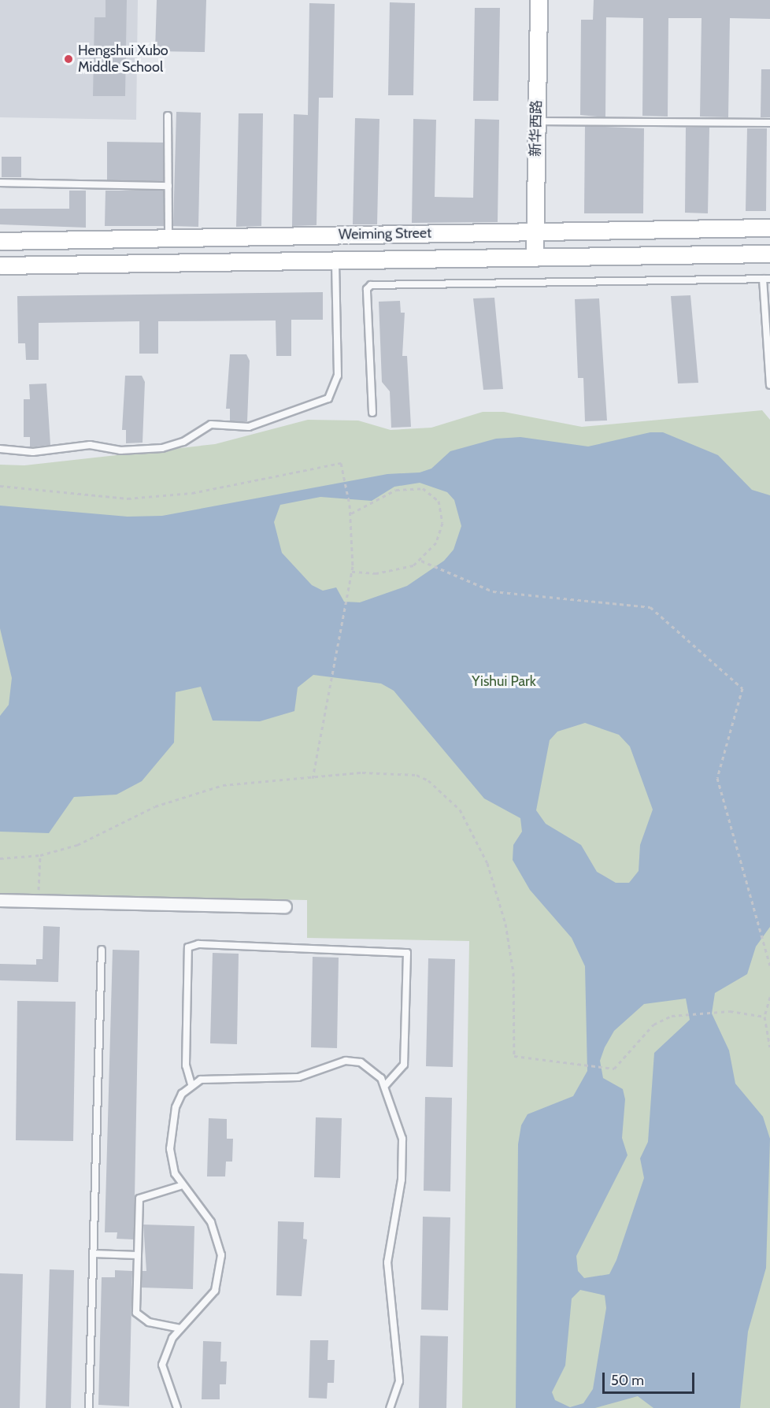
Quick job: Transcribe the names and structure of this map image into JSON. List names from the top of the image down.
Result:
{
  "streets": {
    "street": ["新华西路", "Weiming Street"]
  },
  "crossings": [
    ["新华西路", "Weiming Street"]
  ],
  "parks": ["Yishui Park"],
  "places": ["Hengshui Xubo Middle School"],
  "scale_bar": "50 m"
}
